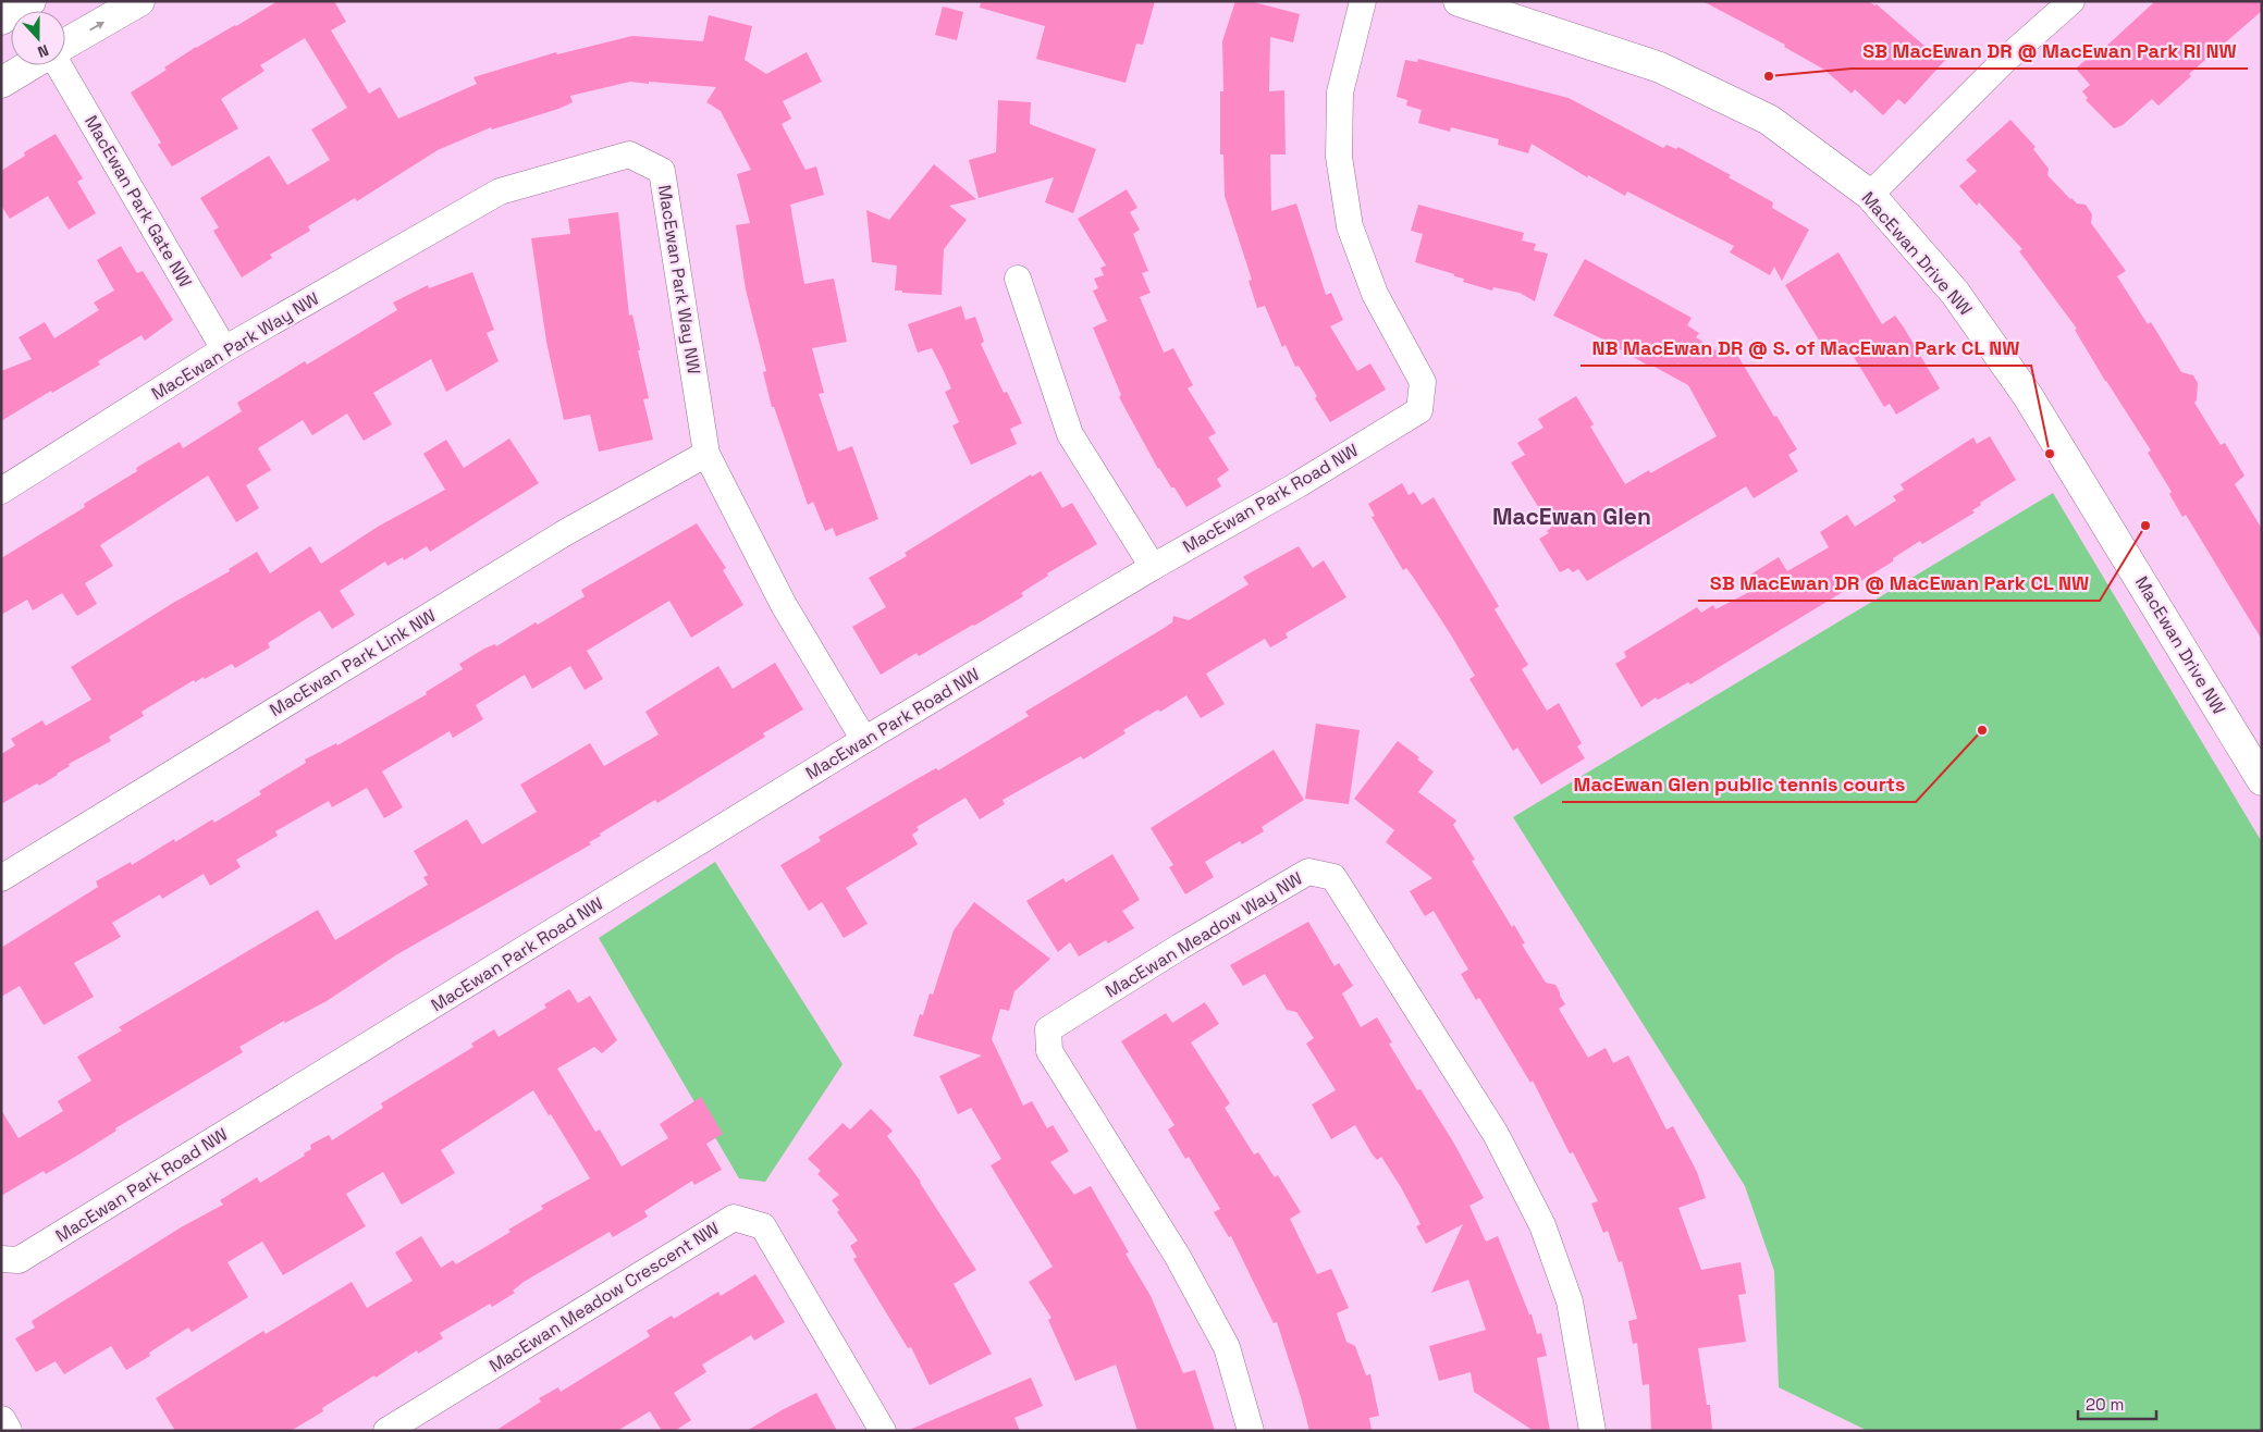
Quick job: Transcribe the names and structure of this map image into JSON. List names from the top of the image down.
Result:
{
  "streets": {
    "street": [
      "MacEwan Park Gate NW",
      "MacEwan Drive NW",
      "MacEwan Park Way NW",
      "MacEwan Park Road NW",
      "MacEwan Park Link NW",
      "MacEwan Meadow Way NW",
      "MacEwan Meadow Crescent NW"
    ]
  },
  "crossings": [
    ["MacEwan Park Gate NW", "MacEwan Park Way NW"],
    ["MacEwan Park Way NW", "MacEwan Park Road NW"],
    ["MacEwan Park Way NW", "MacEwan Park Link NW"]
  ],
  "districts": ["MacEwan Glen"],
  "places": [
    "SB MacEwan DR @ MacEwan Park RI NW",
    "NB MacEwan DR @ S. of MacEwan Park CL NW",
    "SB MacEwan DR @ MacEwan Park CL NW",
    "MacEwan Glen public tennis courts"
  ],
  "scale_bar": "20 m",
  "north": "bottom"
}
